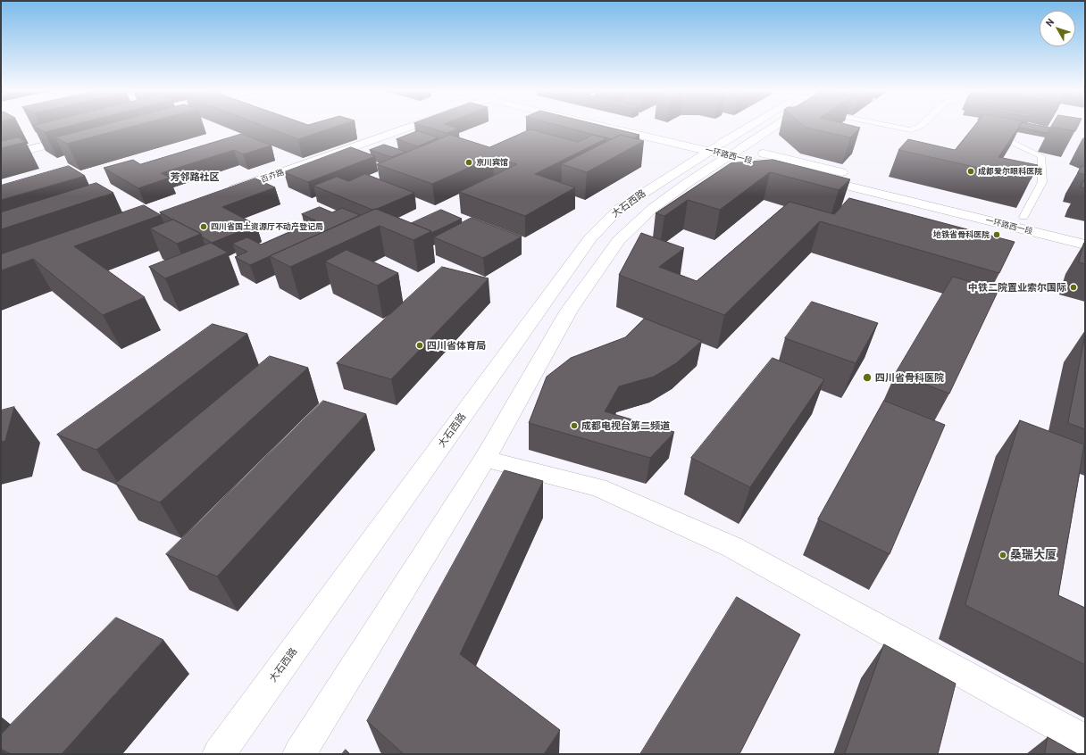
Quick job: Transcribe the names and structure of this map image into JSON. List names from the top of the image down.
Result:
{
  "streets": {
    "main road": ["一环路西一段", "百卉路", "大石西路"]
  },
  "crossings": [
    ["一环路西一段", "大石西路"]
  ],
  "districts": ["芳邻路社区"],
  "places": [
    "京川宾馆",
    "成都爱尔眼科医院",
    "四川省国土资源厅不动产登记局",
    "地铁省骨科医院",
    "中铁二院置业索尔国际",
    "四川省体育局",
    "四川省骨科医院",
    "成都电视台第二频道",
    "桑瑞大厦"
  ],
  "north": "top left"
}
